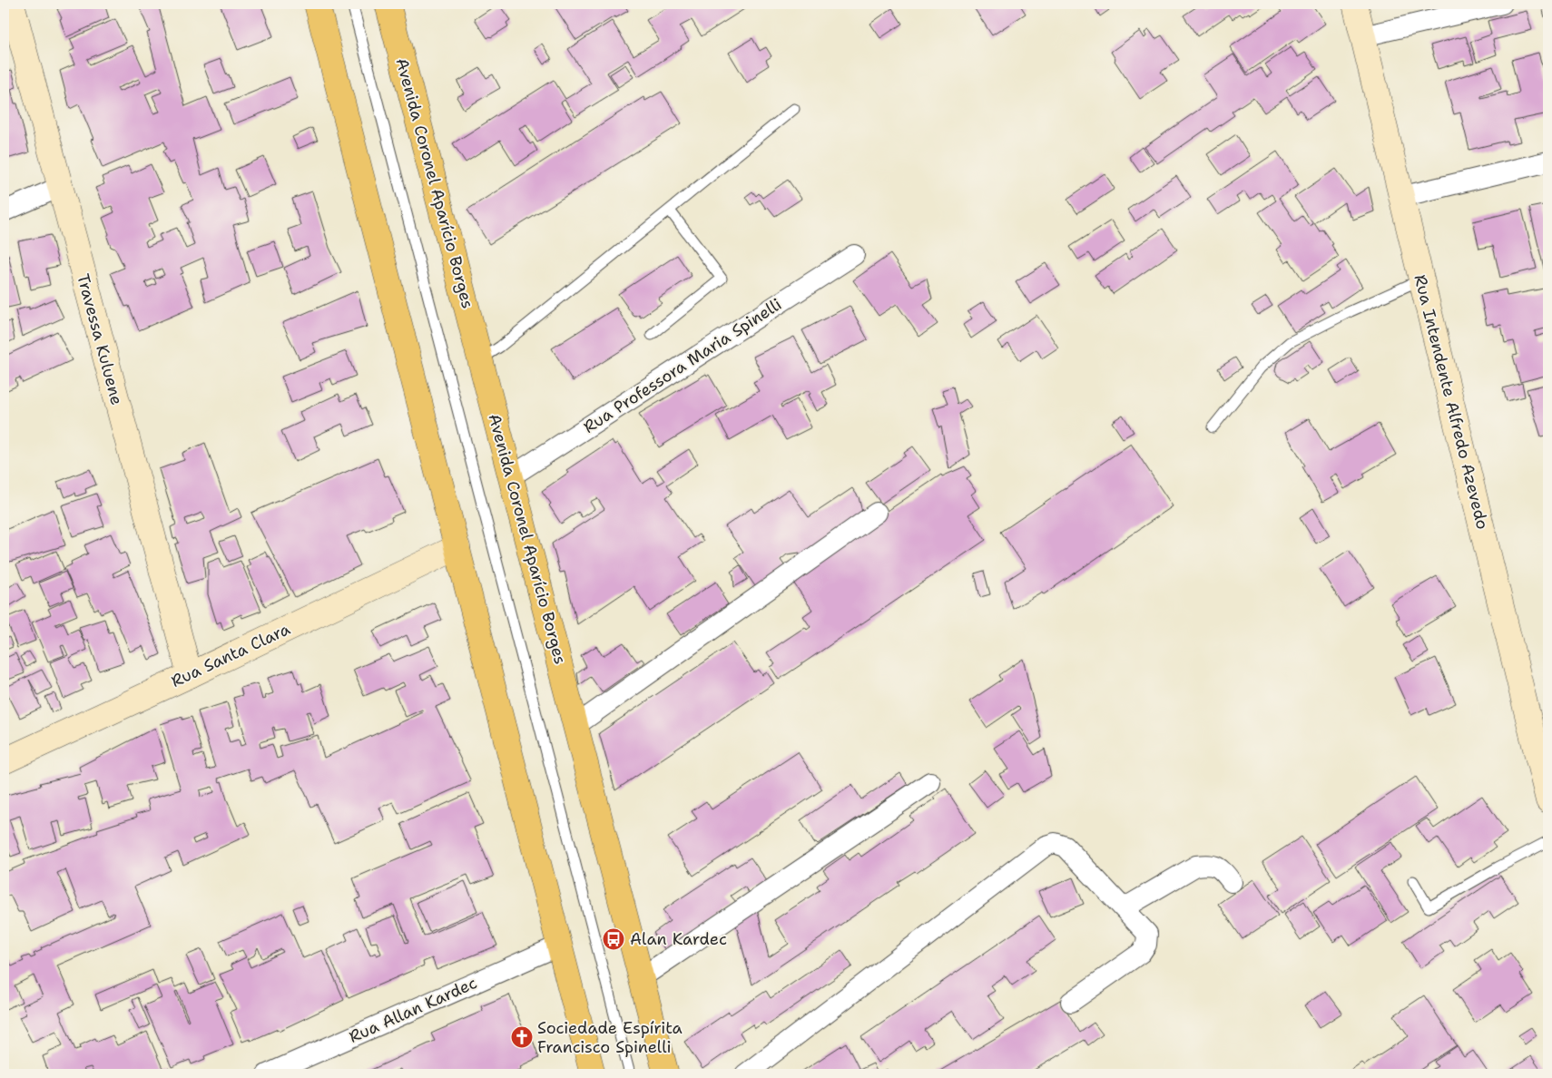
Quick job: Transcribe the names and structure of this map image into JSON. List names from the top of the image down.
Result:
{
  "streets": {
    "main road": ["Avenida Coronel Aparício Borges"],
    "street": [
      "Travessa Kuluene",
      "Rua Professora Maria Spinelli",
      "Rua Intendente Alfredo Azevedo",
      "Rua Santa Clara",
      "Rua Allan Kardec"
    ]
  },
  "crossings": [
    ["Avenida Coronel Aparício Borges", "Rua Professora Maria Spinelli"],
    ["Travessa Kuluene", "Rua Santa Clara"]
  ],
  "places": {
    "bus stop": ["Alan Kardec"],
    "church": ["Sociedade Espírita Francisco Spinelli"]
  }
}
